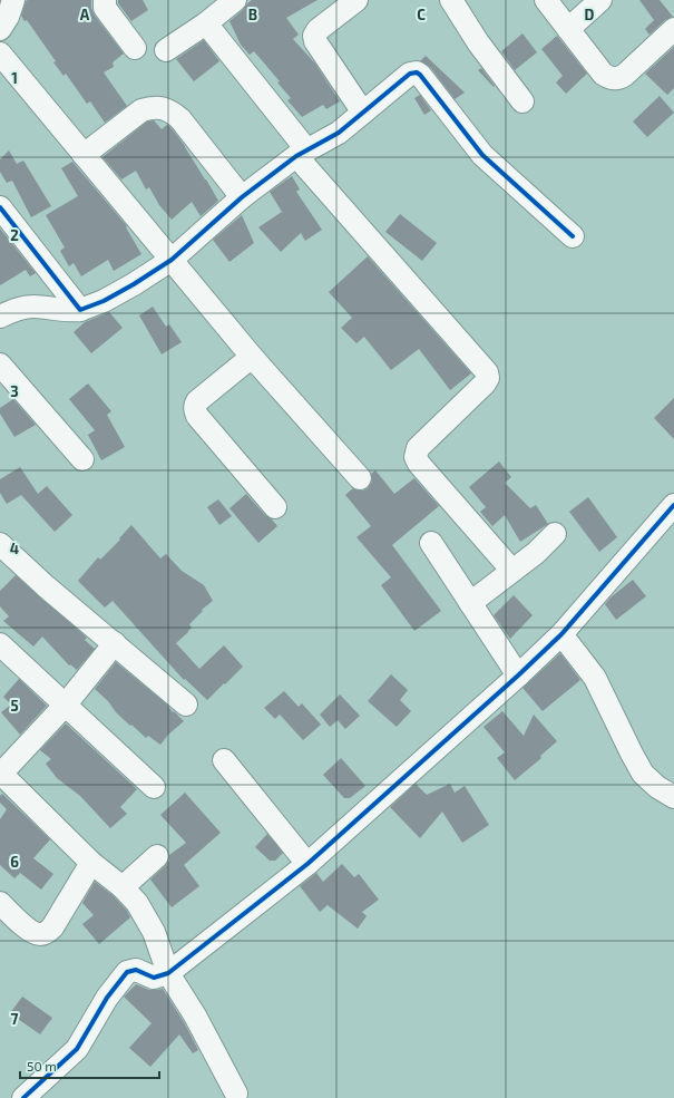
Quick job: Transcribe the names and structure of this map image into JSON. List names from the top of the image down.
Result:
{
  "scale_bar": "50 m",
  "grid": {
    "columns": [
      "A",
      "B",
      "C",
      "D"
    ],
    "rows": [
      "1",
      "2",
      "3",
      "4",
      "5",
      "6",
      "7"
    ]
  }
}
